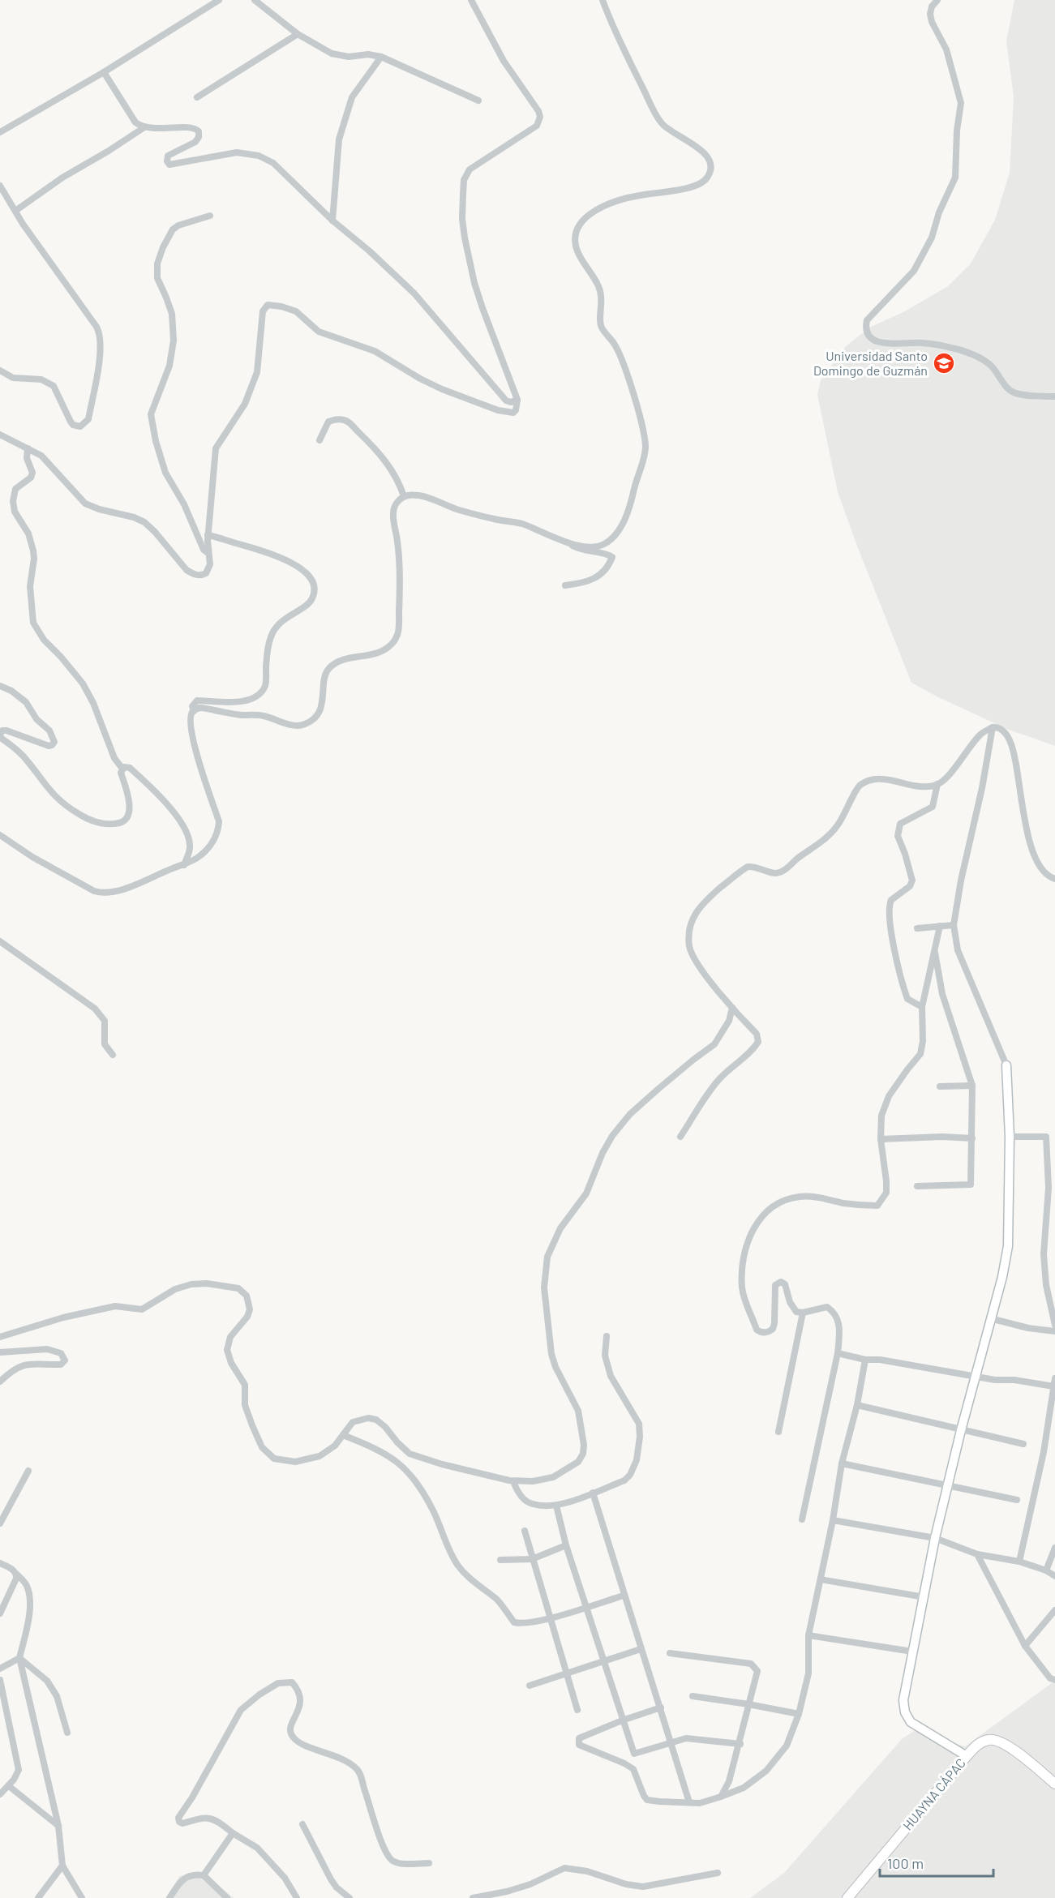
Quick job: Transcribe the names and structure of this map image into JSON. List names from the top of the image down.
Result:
{
  "streets": {
    "main road": ["HUAYNA CÁPAC"]
  },
  "places": {
    "school or university": ["Universidad Santo Domingo de Guzmán"]
  },
  "scale_bar": "100 m"
}
